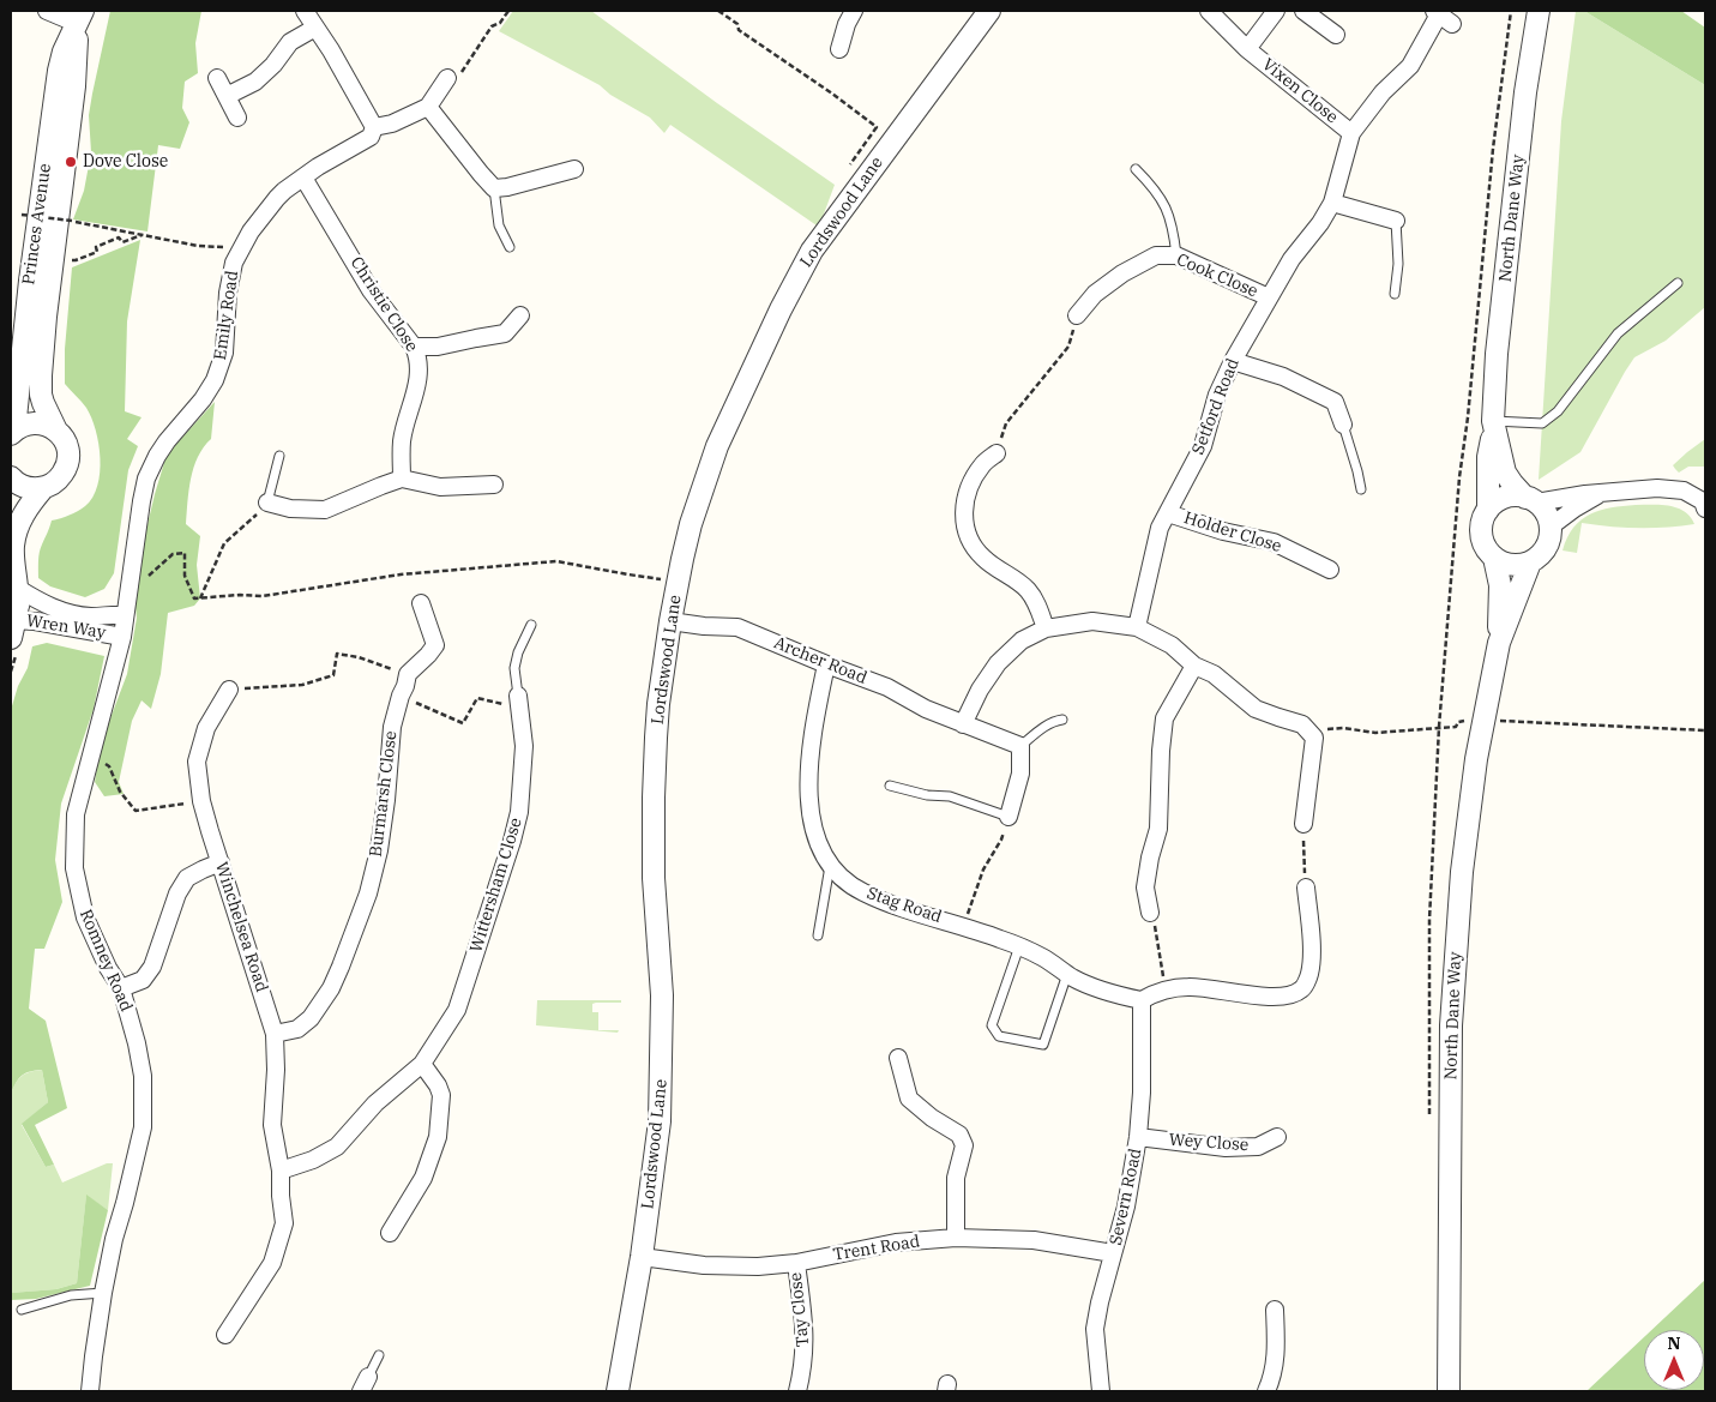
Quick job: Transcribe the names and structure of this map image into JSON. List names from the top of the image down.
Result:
{
  "streets": {
    "street": [
      "Vixen Close",
      "Lordswood Lane",
      "North Dane Way",
      "Princes Avenue",
      "Cook Close",
      "Christie Close",
      "Emily Road",
      "Setford Road",
      "Holder Close",
      "Wren Way",
      "Archer Road",
      "Burmarsh Close",
      "Wittersham Close",
      "Stag Road",
      "Winchelsea Road",
      "Romney Road",
      "Wey Close",
      "Severn Road",
      "Trent Road",
      "Tay Close"
    ]
  },
  "crossings": [
    ["Vixen Close", "Setford Road"],
    ["Lordswood Lane", "Archer Road"],
    ["Lordswood Lane", "Trent Road"],
    ["Princes Avenue", "Wren Way"],
    ["Cook Close", "Setford Road"],
    ["Christie Close", "Emily Road"],
    ["Emily Road", "Wren Way"],
    ["Emily Road", "Romney Road"],
    ["Setford Road", "Holder Close"],
    ["Wren Way", "Romney Road"],
    ["Archer Road", "Stag Road"],
    ["Burmarsh Close", "Winchelsea Road"],
    ["Wittersham Close", "Winchelsea Road"],
    ["Stag Road", "Severn Road"],
    ["Wey Close", "Severn Road"],
    ["Severn Road", "Trent Road"],
    ["Trent Road", "Tay Close"]
  ],
  "places": ["Dove Close"],
  "north": "top"
}
